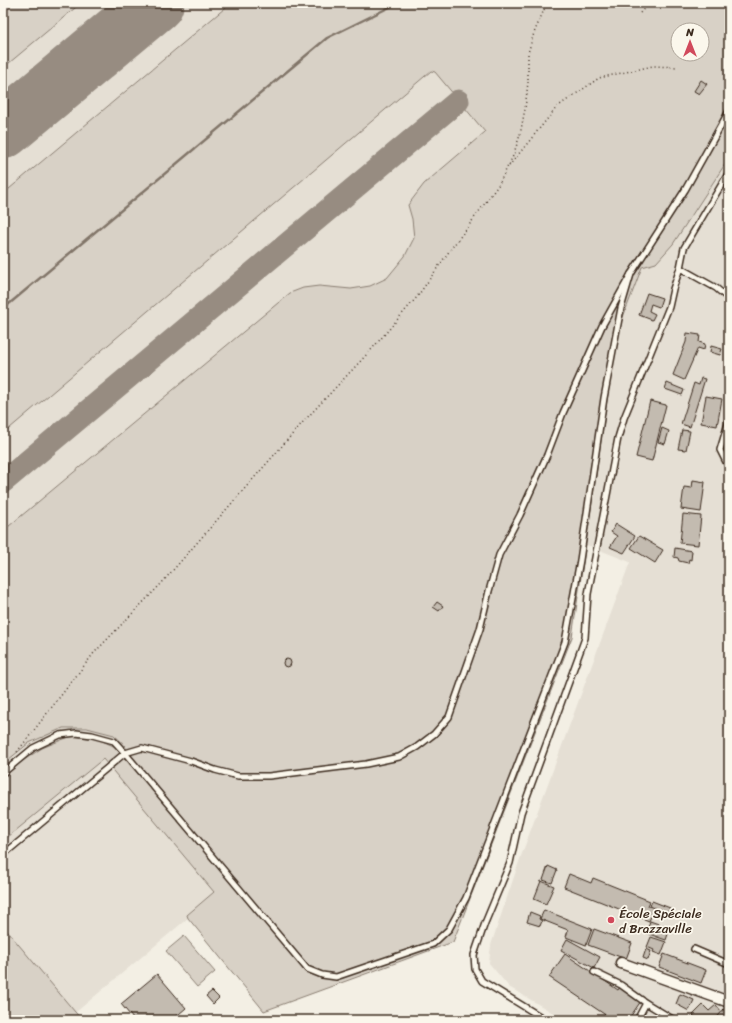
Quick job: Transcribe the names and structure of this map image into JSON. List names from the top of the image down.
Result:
{
  "places": ["École Spéciale d Brazzaville"],
  "north": "top"
}
